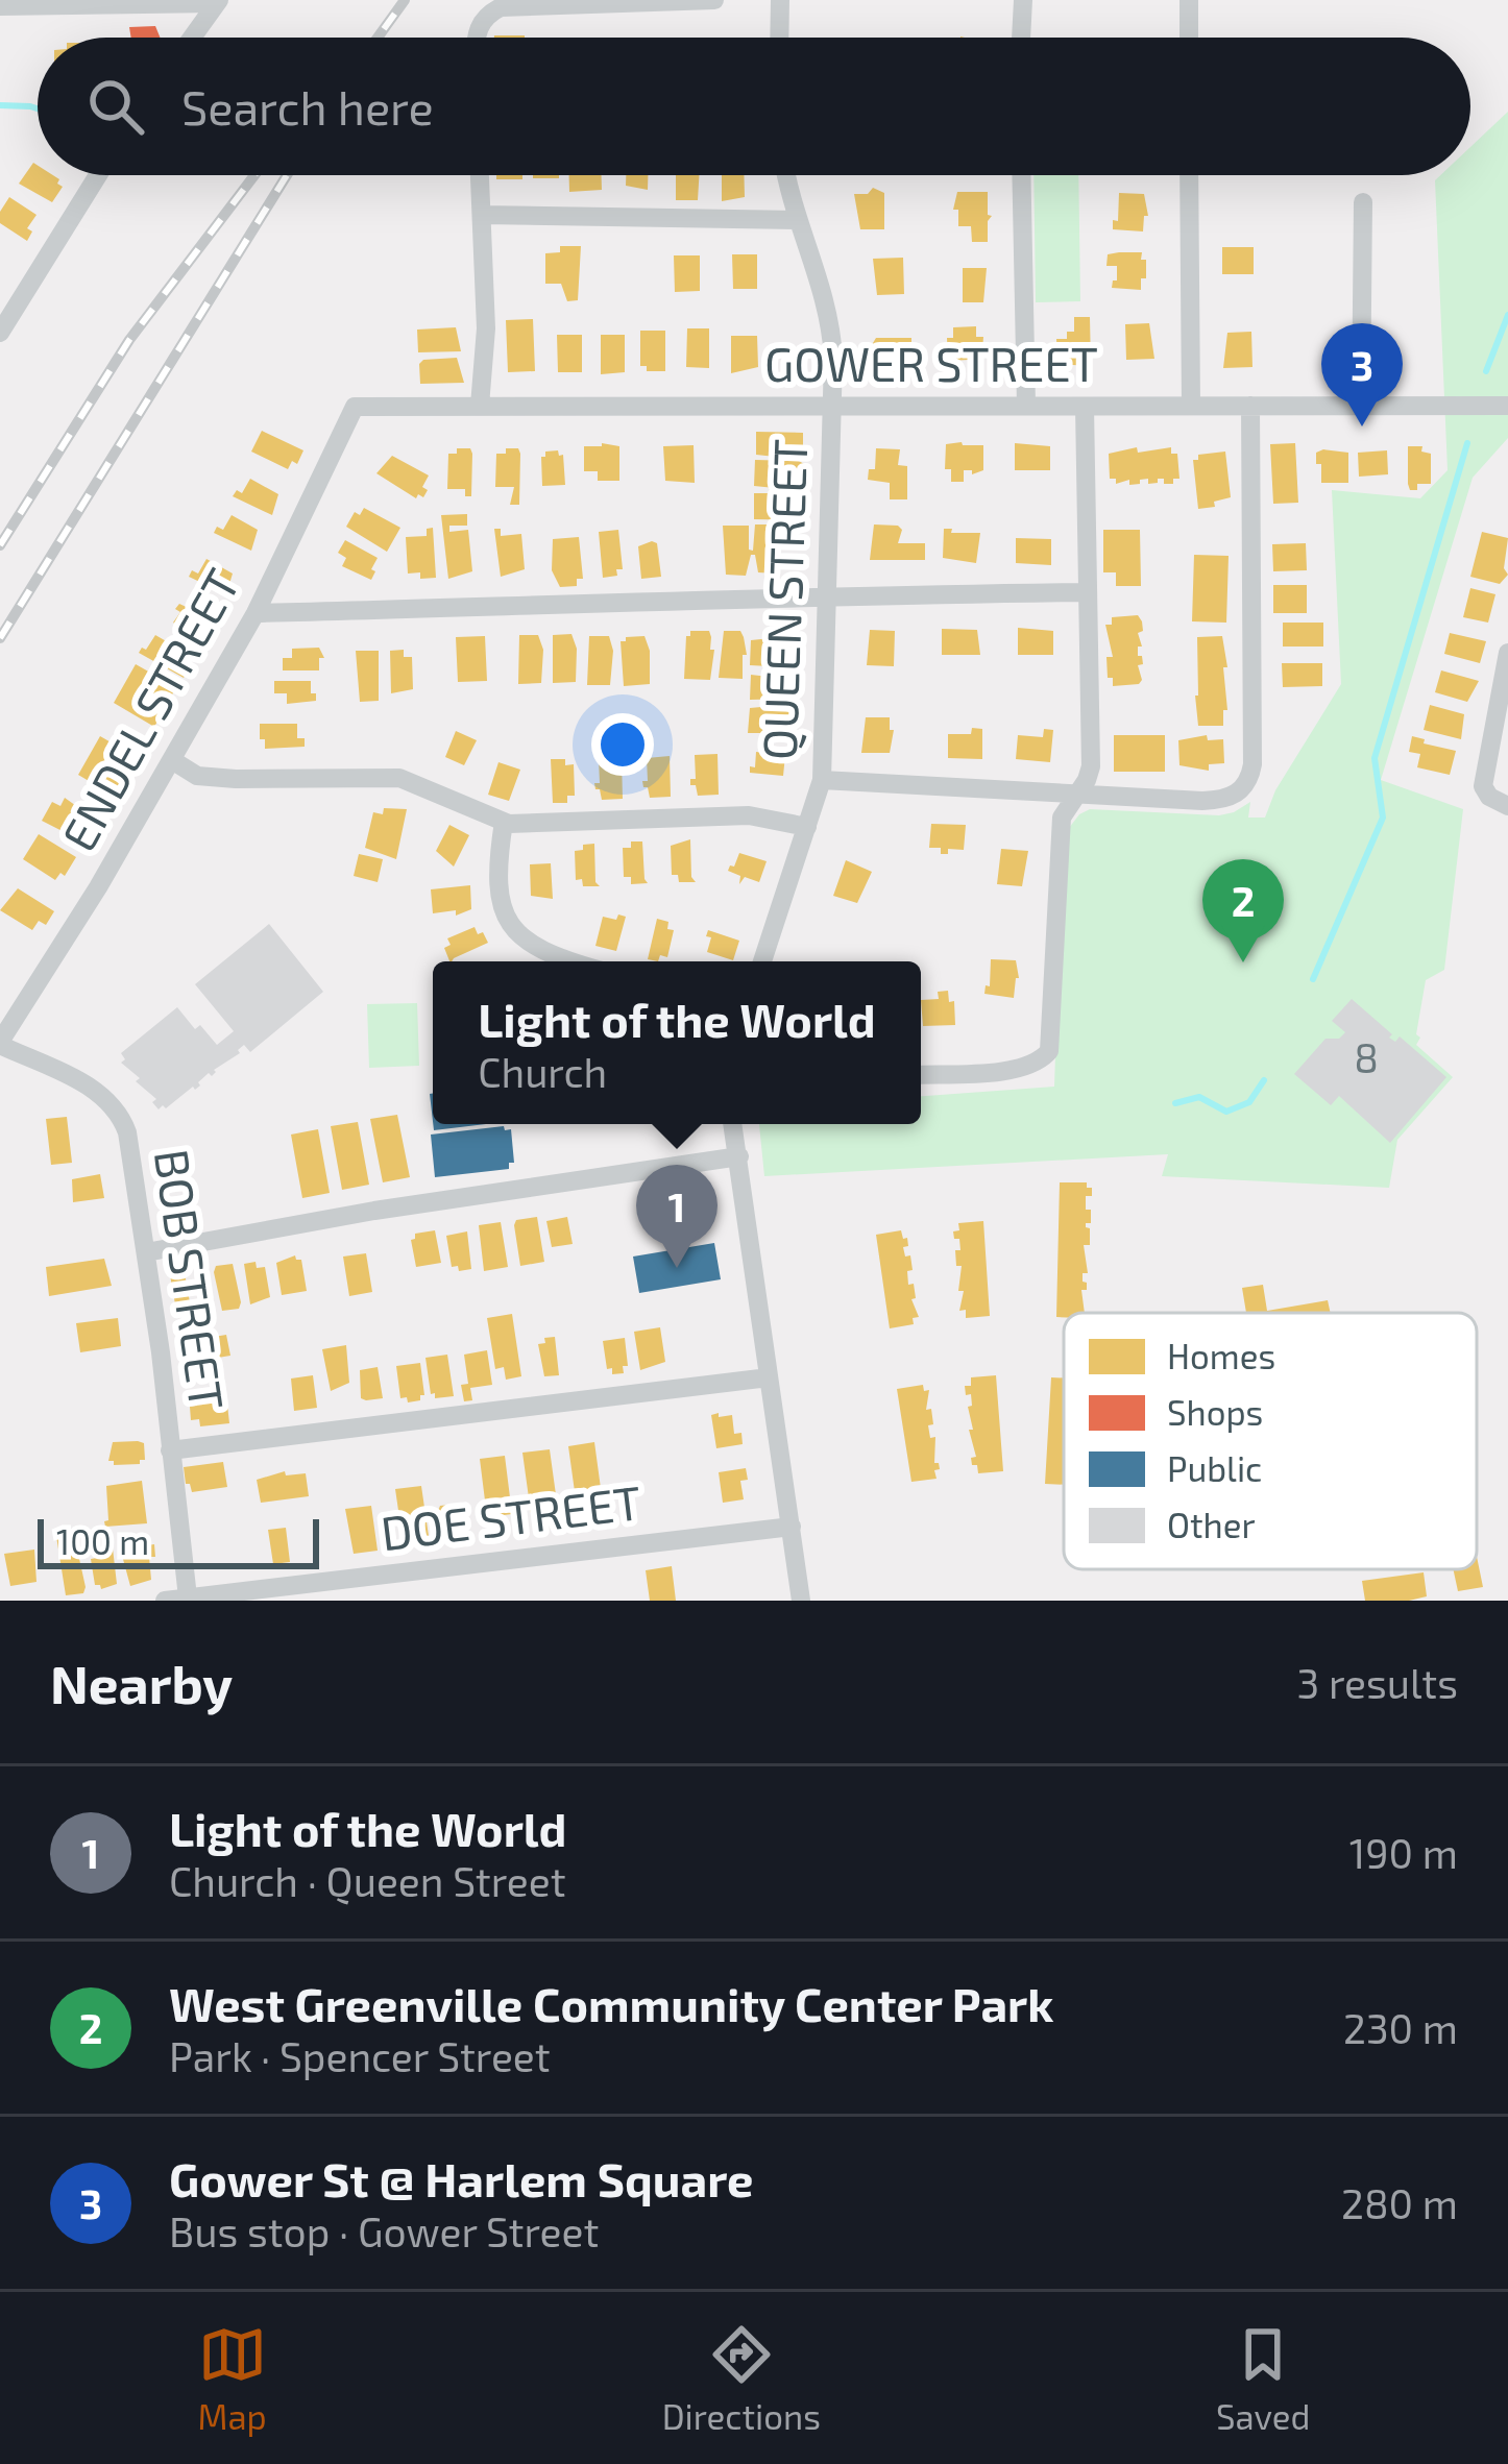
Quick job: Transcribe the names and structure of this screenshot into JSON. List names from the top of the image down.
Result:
{
  "streets": {
    "street": [
      "GOWER STREET",
      "QUEEN STREET",
      "ENDEL STREET",
      "BOB STREET",
      "DOE STREET"
    ]
  },
  "crossings": [
    ["GOWER STREET", "QUEEN STREET"],
    ["GOWER STREET", "ENDEL STREET"],
    ["ENDEL STREET", "BOB STREET"],
    ["BOB STREET", "DOE STREET"]
  ],
  "house_numbers": ["8"],
  "legend": [
    "Homes",
    "Shops",
    "Public",
    "Other"
  ],
  "scale_bar": "100 m",
  "page": {
    "search": "Search here",
    "pins": ["3", "2", "1"],
    "popup": ["Light of the World", "Church"],
    "scale": "100 m",
    "heading": ["Nearby", "3 results"],
    "list": [
      {
        "mark": "1",
        "name": "Light of the World",
        "note": "Church · Queen Street",
        "value": "190 m"
      },
      {
        "mark": "2",
        "name": "West Greenville Community Center Park",
        "note": "Park · Spencer Street",
        "value": "230 m"
      },
      {
        "mark": "3",
        "name": "Gower St @ Harlem Square",
        "note": "Bus stop · Gower Street",
        "value": "280 m"
      }
    ],
    "nav": ["Map", "Directions", "Saved"]
  }
}
